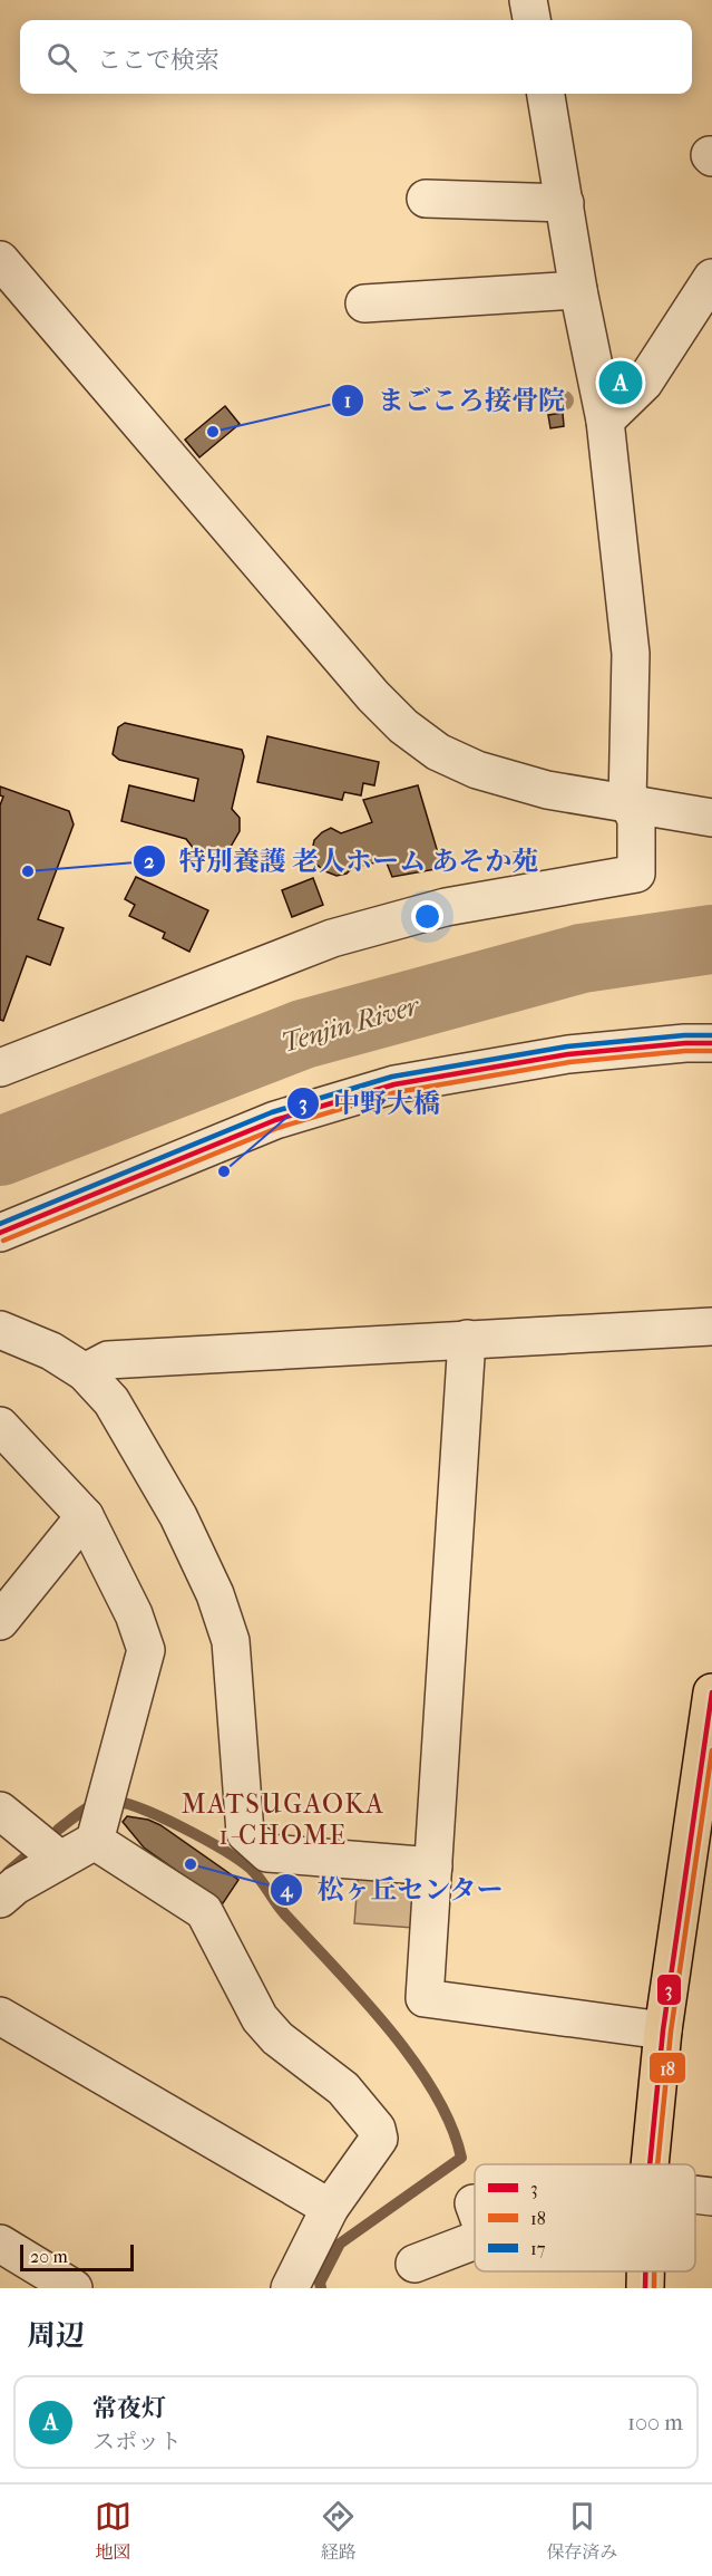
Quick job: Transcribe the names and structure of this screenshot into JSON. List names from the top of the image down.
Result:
{
  "districts": ["MATSUGAOKA 1-CHOME"],
  "water": ["Tenjin River"],
  "places": [
    "まごころ接骨院",
    "特別養護 老人ホーム あそか苑",
    "中野大橋",
    "松ヶ丘センター"
  ],
  "lines": ["transit line 17", "transit line 3", "transit line 18"],
  "legend": ["3", "18", "17"],
  "scale_bar": "20 m",
  "page": {
    "search": "ここで検索",
    "pins": "A",
    "scale": "20 m",
    "heading": "周辺",
    "list": [
      {
        "mark": "A",
        "name": "常夜灯",
        "note": "スポット",
        "value": "100 m"
      }
    ],
    "nav": ["地図", "経路", "保存済み"]
  }
}
